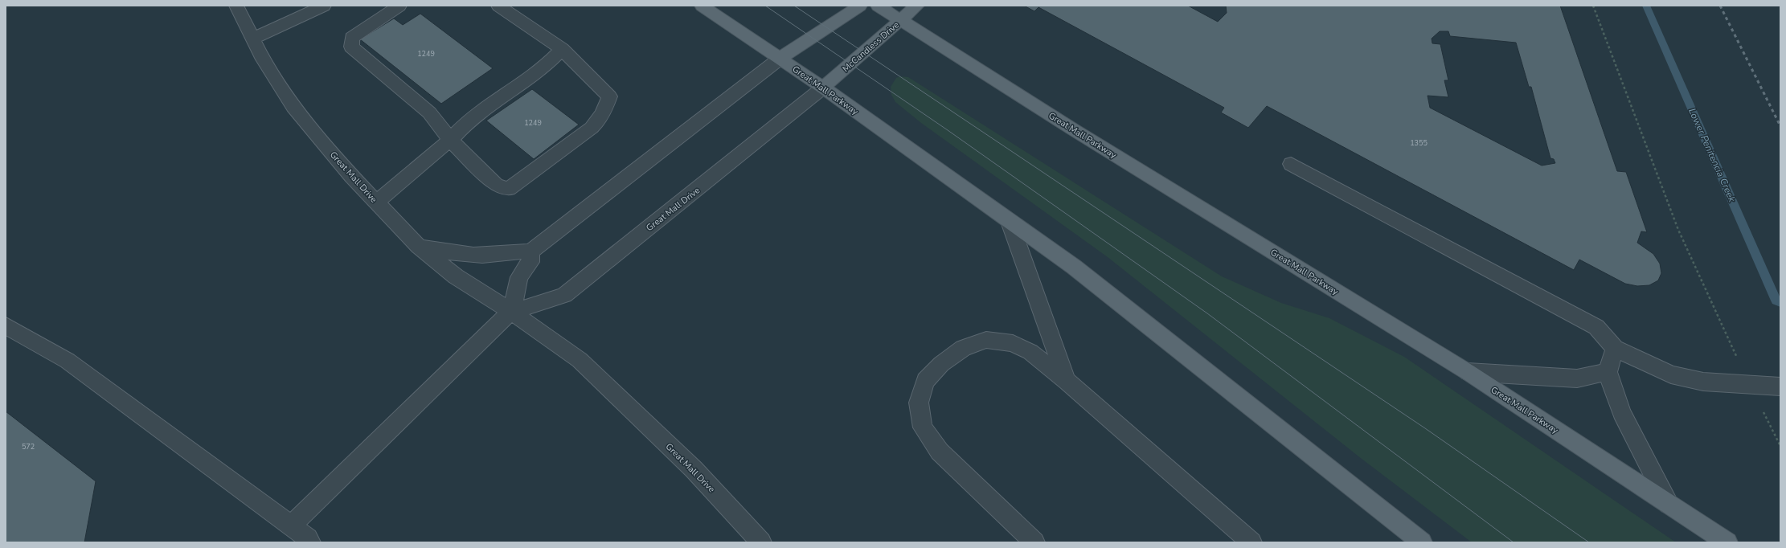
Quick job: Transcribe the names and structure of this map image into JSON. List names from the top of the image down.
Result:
{
  "streets": {
    "main road": ["McCandless Drive", "Great Mall Parkway"],
    "street": ["Great Mall Drive"]
  },
  "crossings": [
    ["McCandless Drive", "Great Mall Parkway"],
    ["McCandless Drive", "Great Mall Drive"],
    ["Great Mall Parkway", "Great Mall Drive"]
  ],
  "water": ["Lower Penitencia Creek"],
  "house_numbers": [
    "1249",
    "1249",
    "1355",
    "572"
  ]
}
